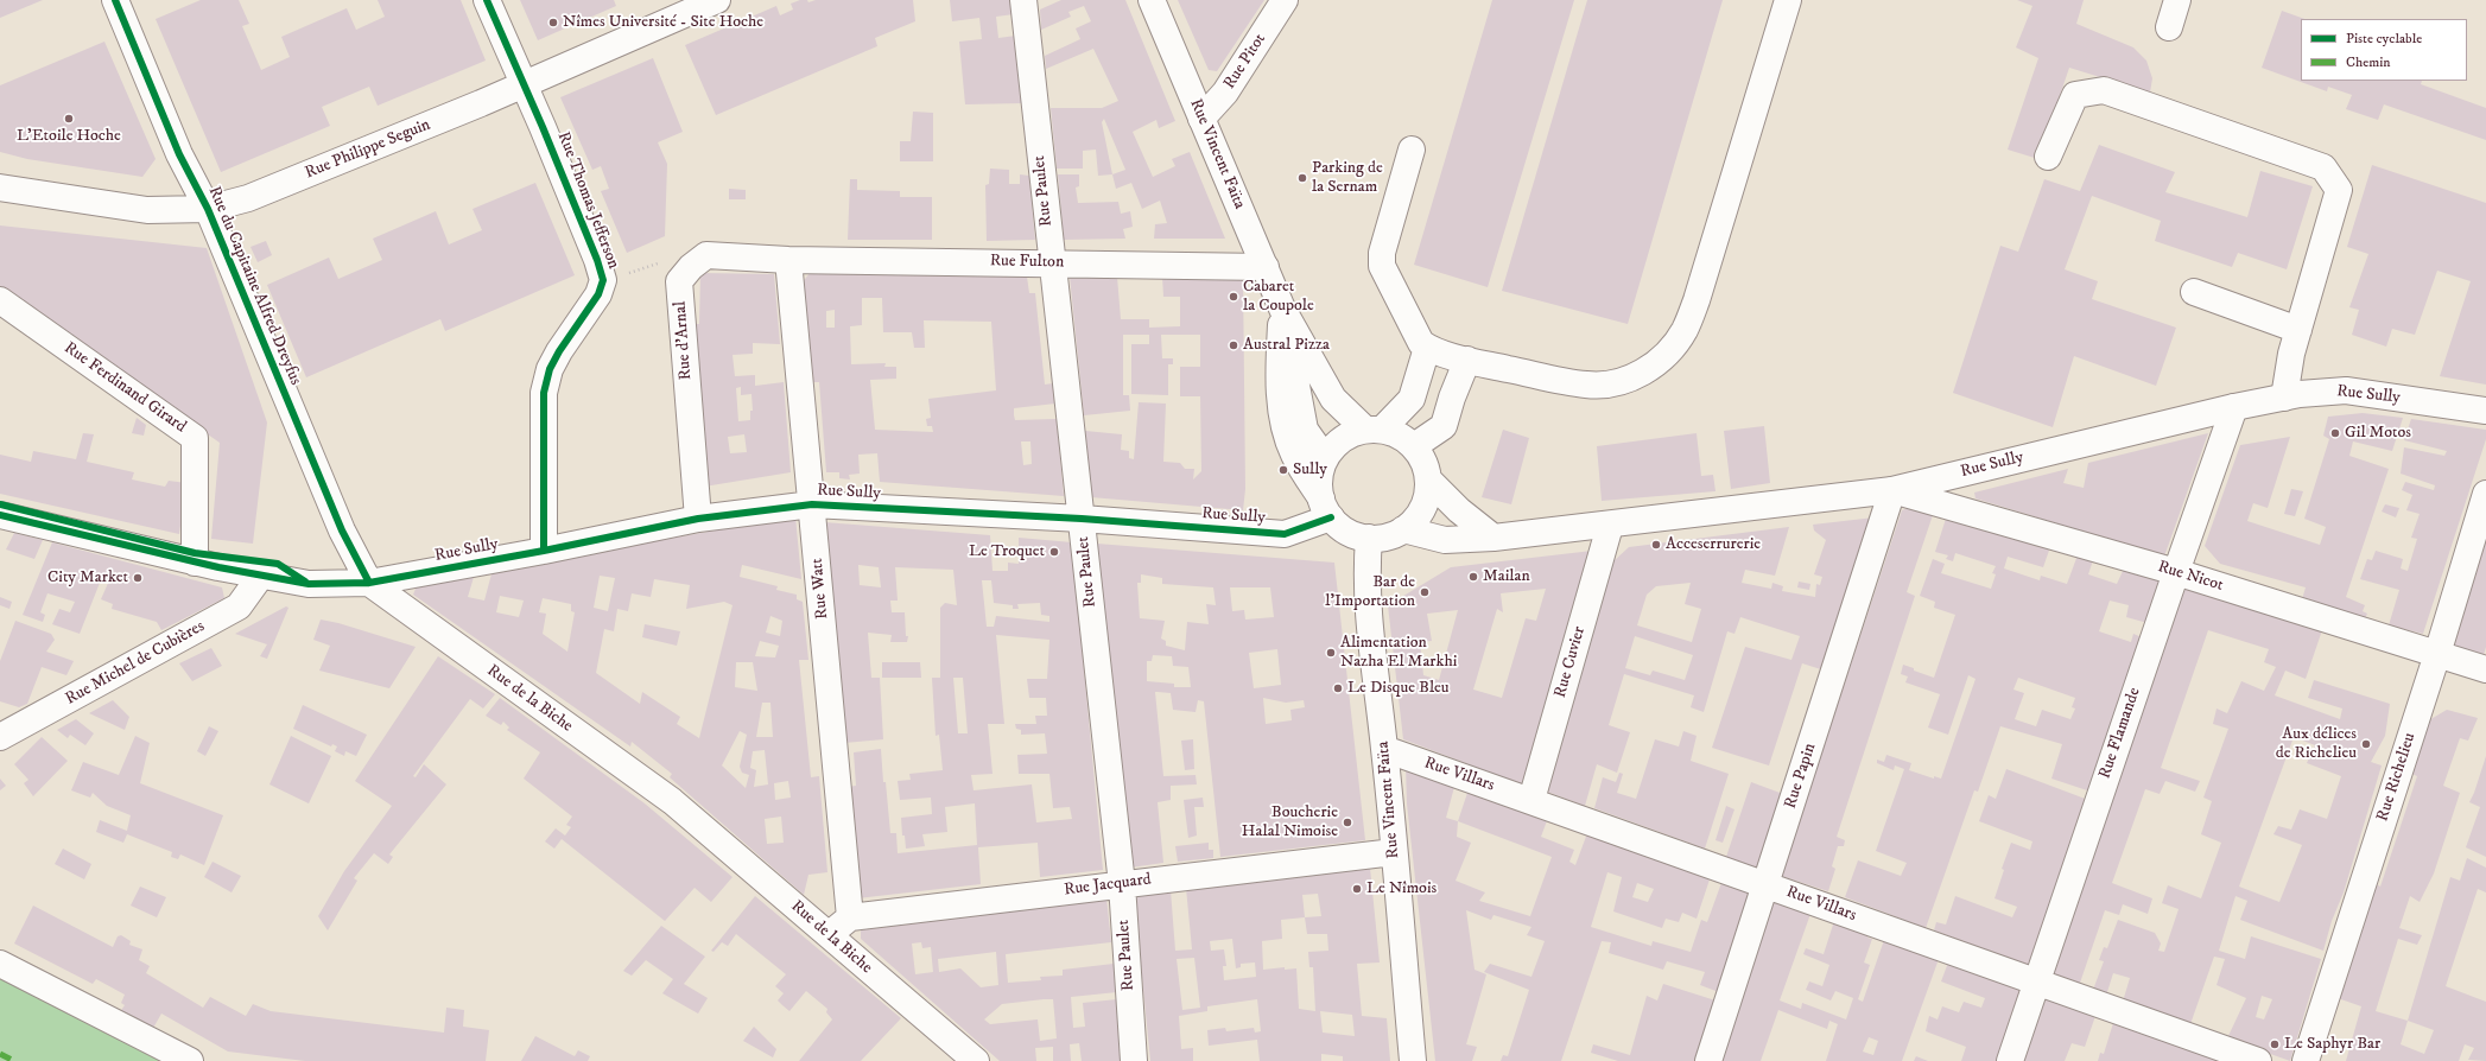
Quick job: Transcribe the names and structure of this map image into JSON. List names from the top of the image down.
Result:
{
  "streets": {
    "street": [
      "Rue Pitot",
      "Rue Philippe Seguin",
      "Rue Vincent Faïta",
      "Rue Paulet",
      "Rue Thomas Jefferson",
      "Rue Fulton",
      "Rue du Capitaine Alfred Dreyfus",
      "Rue d'Arnal",
      "Rue Ferdinand Girard",
      "Rue Sully",
      "Rue Nicot",
      "Rue Watt",
      "Rue Cuvier",
      "Rue Michel de Cubières",
      "Rue de la Biche",
      "Rue Flamande",
      "Rue Villars",
      "Rue Papin",
      "Rue Richelieu",
      "Rue Jacquard"
    ]
  },
  "crossings": [
    ["Rue Pitot", "Rue Vincent Faïta"],
    ["Rue Philippe Seguin", "Rue Thomas Jefferson"],
    ["Rue Philippe Seguin", "Rue du Capitaine Alfred Dreyfus"],
    ["Rue Vincent Faïta", "Rue Fulton"],
    ["Rue Vincent Faïta", "Rue Sully"],
    ["Rue Vincent Faïta", "Rue Villars"],
    ["Rue Vincent Faïta", "Rue Jacquard"],
    ["Rue Paulet", "Rue Fulton"],
    ["Rue Paulet", "Rue Sully"],
    ["Rue Paulet", "Rue Jacquard"],
    ["Rue Thomas Jefferson", "Rue Sully"],
    ["Rue Fulton", "Rue d'Arnal"],
    ["Rue Fulton", "Rue Watt"],
    ["Rue du Capitaine Alfred Dreyfus", "Rue Sully"],
    ["Rue du Capitaine Alfred Dreyfus", "Rue de la Biche"],
    ["Rue d'Arnal", "Rue Sully"],
    ["Rue d'Arnal", "Rue Watt"],
    ["Rue Sully", "Rue Nicot"],
    ["Rue Sully", "Rue Watt"],
    ["Rue Sully", "Rue Cuvier"],
    ["Rue Sully", "Rue de la Biche"],
    ["Rue Sully", "Rue Flamande"],
    ["Rue Sully", "Rue Papin"],
    ["Rue Nicot", "Rue Flamande"],
    ["Rue Nicot", "Rue Papin"],
    ["Rue Nicot", "Rue Richelieu"],
    ["Rue Watt", "Rue Jacquard"],
    ["Rue Cuvier", "Rue Villars"],
    ["Rue Flamande", "Rue Villars"],
    ["Rue Villars", "Rue Papin"]
  ],
  "places": [
    "Nîmes Université - Site Hoche",
    "L'Etoile Hoche",
    "Parking de la Sernam",
    "Cabaret la Coupole",
    "Austral Pizza",
    "Gil Motos",
    "Sully",
    "Acceserrurerie",
    "Le Troquet",
    "Mailan",
    "City Market",
    "Bar de l'Importation",
    "Alimentation Nazha El Markhi",
    "Le Disque Bleu",
    "Aux délices de Richelieu",
    "Boucherie Halal Nimoise",
    "Le Nîmois",
    "Le Saphyr Bar"
  ],
  "legend": ["Piste cyclable", "Chemin"]
}
